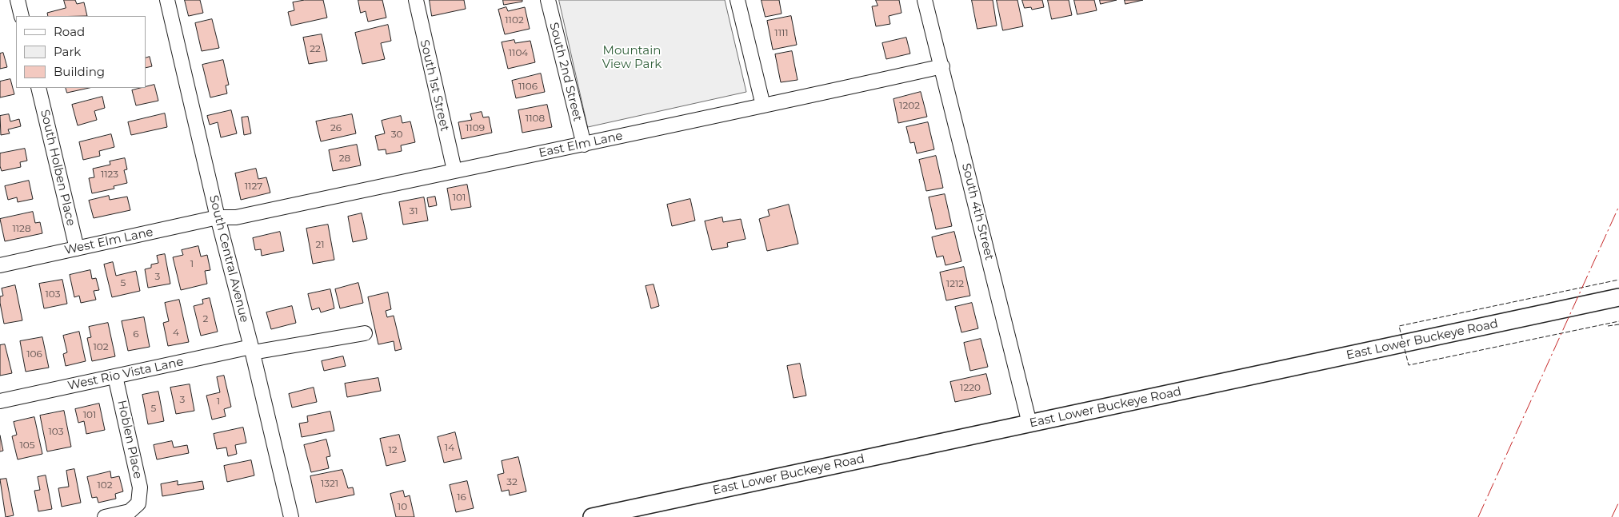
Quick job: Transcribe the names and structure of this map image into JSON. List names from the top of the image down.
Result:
{
  "streets": {
    "main road": ["East Lower Buckeye Road"],
    "street": [
      "South 2nd Street",
      "South 1st Street",
      "East Elm Lane",
      "South Holben Place",
      "South 4th Street",
      "West Elm Lane",
      "South Central Avenue",
      "West Rio Vista Lane",
      "Hoblen Place"
    ]
  },
  "crossings": [
    ["South 2nd Street", "East Elm Lane"],
    ["South 1st Street", "East Elm Lane"],
    ["East Elm Lane", "South 4th Street"],
    ["East Elm Lane", "West Elm Lane"],
    ["East Elm Lane", "South Central Avenue"],
    ["South Holben Place", "West Elm Lane"],
    ["South 4th Street", "East Lower Buckeye Road"],
    ["West Elm Lane", "South Central Avenue"],
    ["South Central Avenue", "West Rio Vista Lane"],
    ["West Rio Vista Lane", "Hoblen Place"]
  ],
  "parks": ["Mountain View Park"],
  "house_numbers": [
    "1102",
    "1111",
    "22",
    "1104",
    "1106",
    "1202",
    "1108",
    "26",
    "1109",
    "30",
    "28",
    "1123",
    "1127",
    "101",
    "31",
    "1128",
    "21",
    "1",
    "3",
    "5",
    "1212",
    "103",
    "2",
    "4",
    "6",
    "102",
    "106",
    "1220",
    "3",
    "1",
    "5",
    "101",
    "103",
    "105",
    "14",
    "12",
    "32",
    "1321",
    "102",
    "16",
    "10"
  ],
  "legend": ["Road", "Park", "Building"]
}
